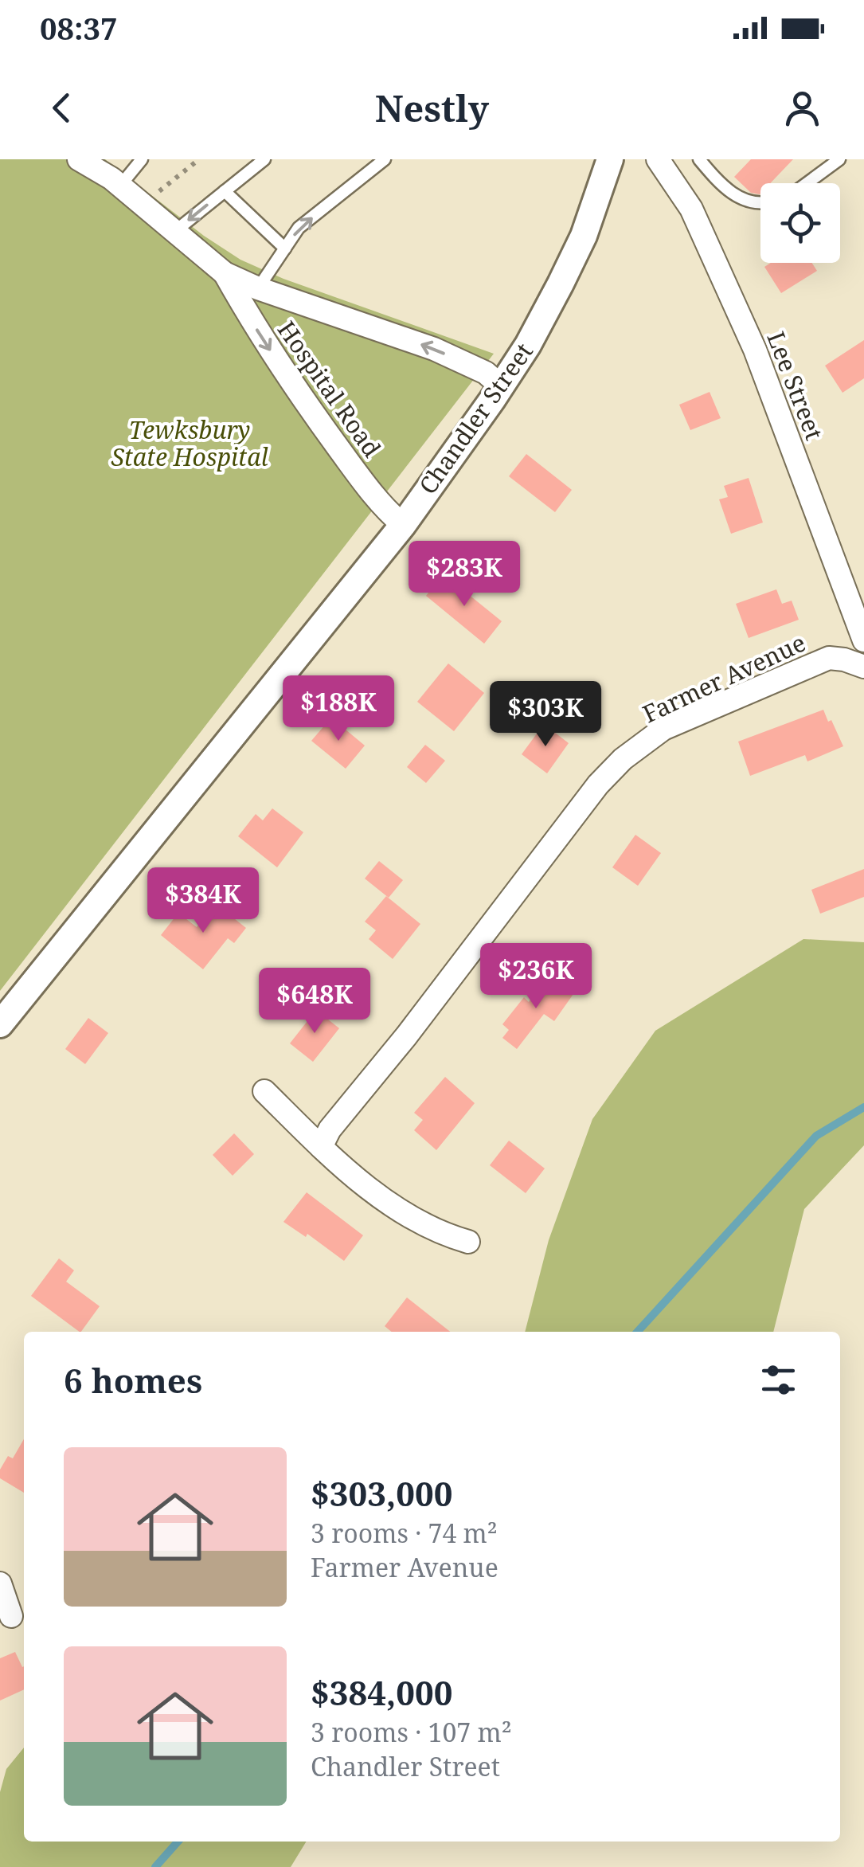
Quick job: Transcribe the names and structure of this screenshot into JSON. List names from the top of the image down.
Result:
{
  "streets": {
    "street": [
      "Lee Street",
      "Hospital Road",
      "Chandler Street",
      "Farmer Avenue"
    ]
  },
  "crossings": [
    ["Hospital Road", "Chandler Street"]
  ],
  "parks": ["Tewksbury State Hospital"],
  "page": {
    "status": "08:37",
    "header": "Nestly",
    "price": [
      "$283K",
      "$188K",
      "$303K",
      "$384K",
      "$236K",
      "$648K"
    ],
    "heading": "6 homes",
    "list": [
      {
        "name": "$303,000",
        "note": "3 rooms · 74 m² · Farmer Avenue"
      },
      {
        "name": "$384,000",
        "note": "3 rooms · 107 m² · Chandler Street"
      }
    ]
  }
}
